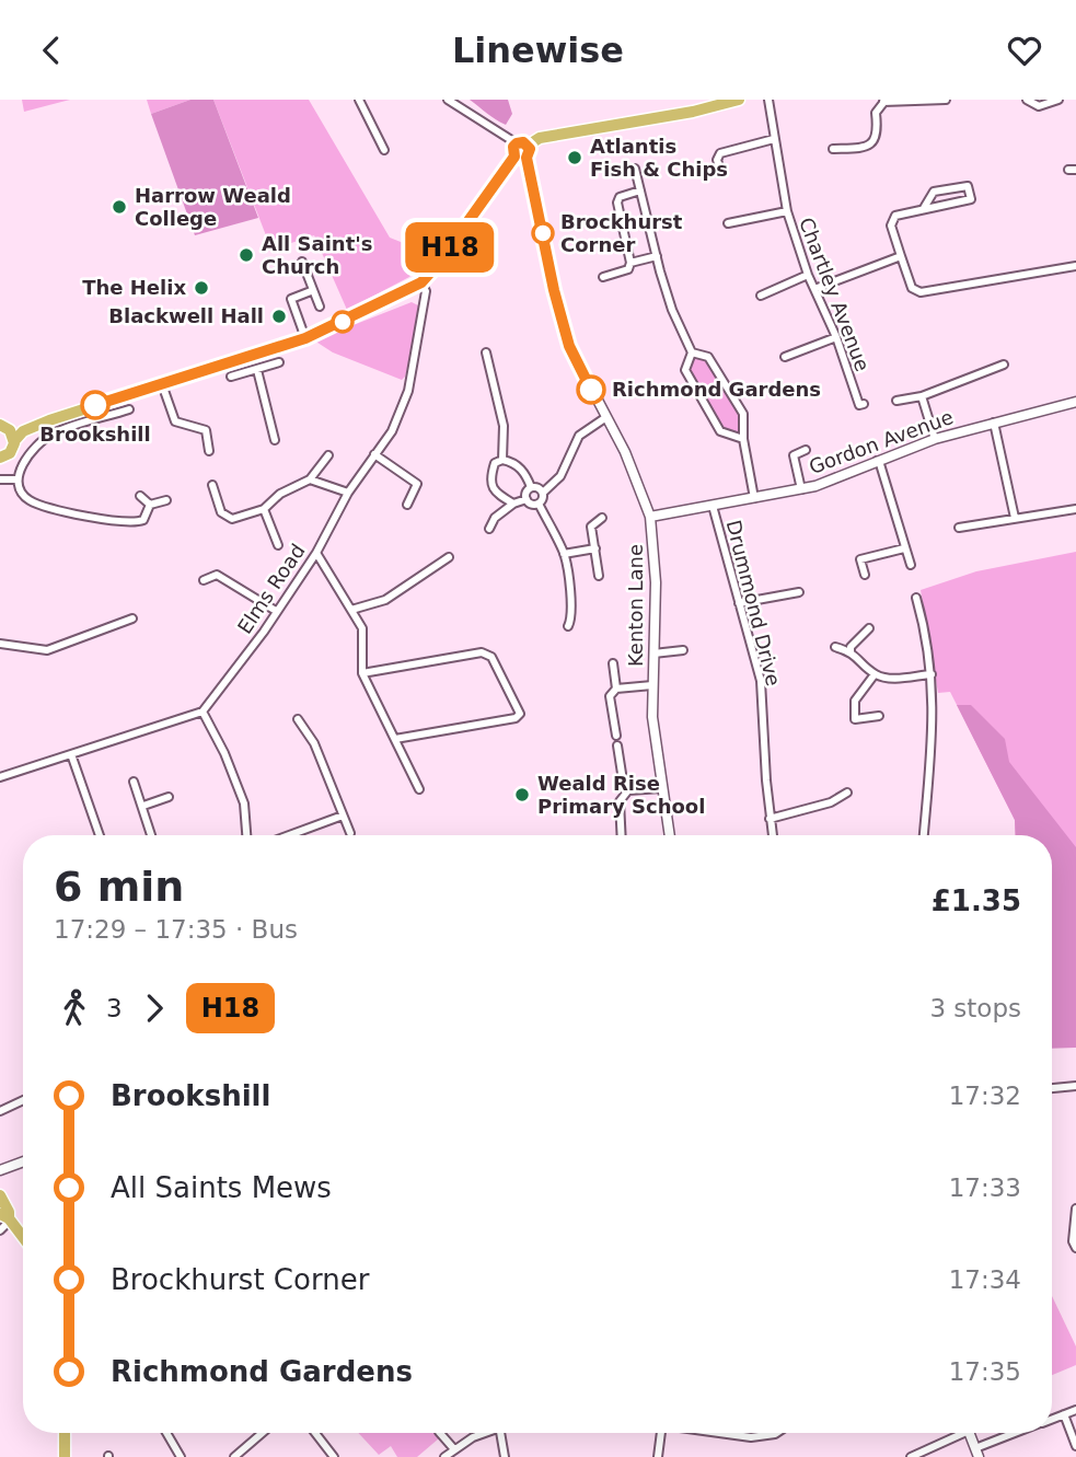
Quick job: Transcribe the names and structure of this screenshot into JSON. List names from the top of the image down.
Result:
{
  "streets": {
    "street": [
      "Chartley Avenue",
      "Gordon Avenue",
      "Elms Road",
      "Drummond Drive",
      "Kenton Lane"
    ]
  },
  "crossings": [
    ["Gordon Avenue", "Drummond Drive"],
    ["Gordon Avenue", "Kenton Lane"]
  ],
  "places": [
    "Atlantis Fish & Chips",
    "Harrow Weald College",
    "Brockhurst Corner",
    "All Saint's Church",
    "The Helix",
    "Blackwell Hall",
    "Richmond Gardens",
    "Brookshill",
    "Weald Rise Primary School"
  ],
  "lines": ["bus line H18"],
  "page": {
    "header": "Linewise",
    "on_map": "H18",
    "heading": ["6 min", "17:29 – 17:35 · Bus", "£1.35"],
    "legs": ["3", "H18", "3 stops"],
    "list": [
      {
        "name": "Brookshill",
        "value": "17:32"
      },
      {
        "name": "All Saints Mews",
        "value": "17:33"
      },
      {
        "name": "Brockhurst Corner",
        "value": "17:34"
      },
      {
        "name": "Richmond Gardens",
        "value": "17:35"
      }
    ]
  }
}
